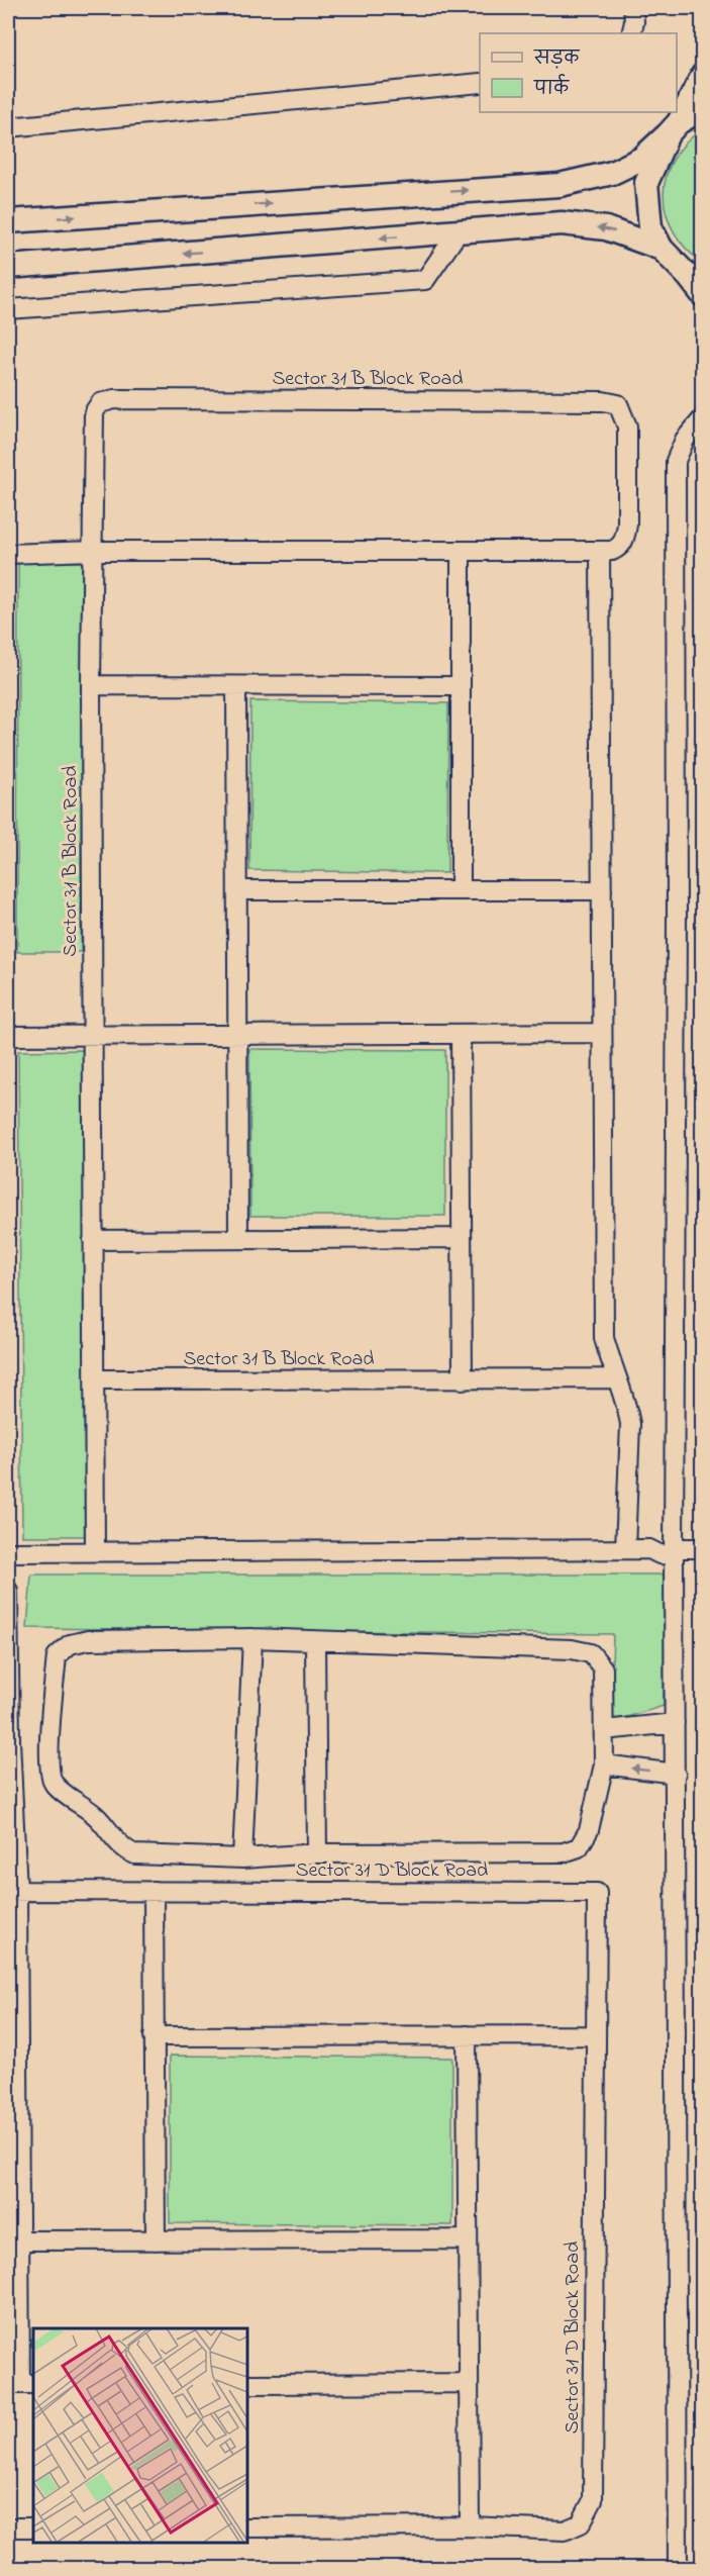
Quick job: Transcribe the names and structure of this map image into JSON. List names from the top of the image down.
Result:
{
  "streets": {
    "street": ["Sector 31 B Block Road", "Sector 31 D Block Road"]
  },
  "legend": ["सड़क", "पार्क"]
}
